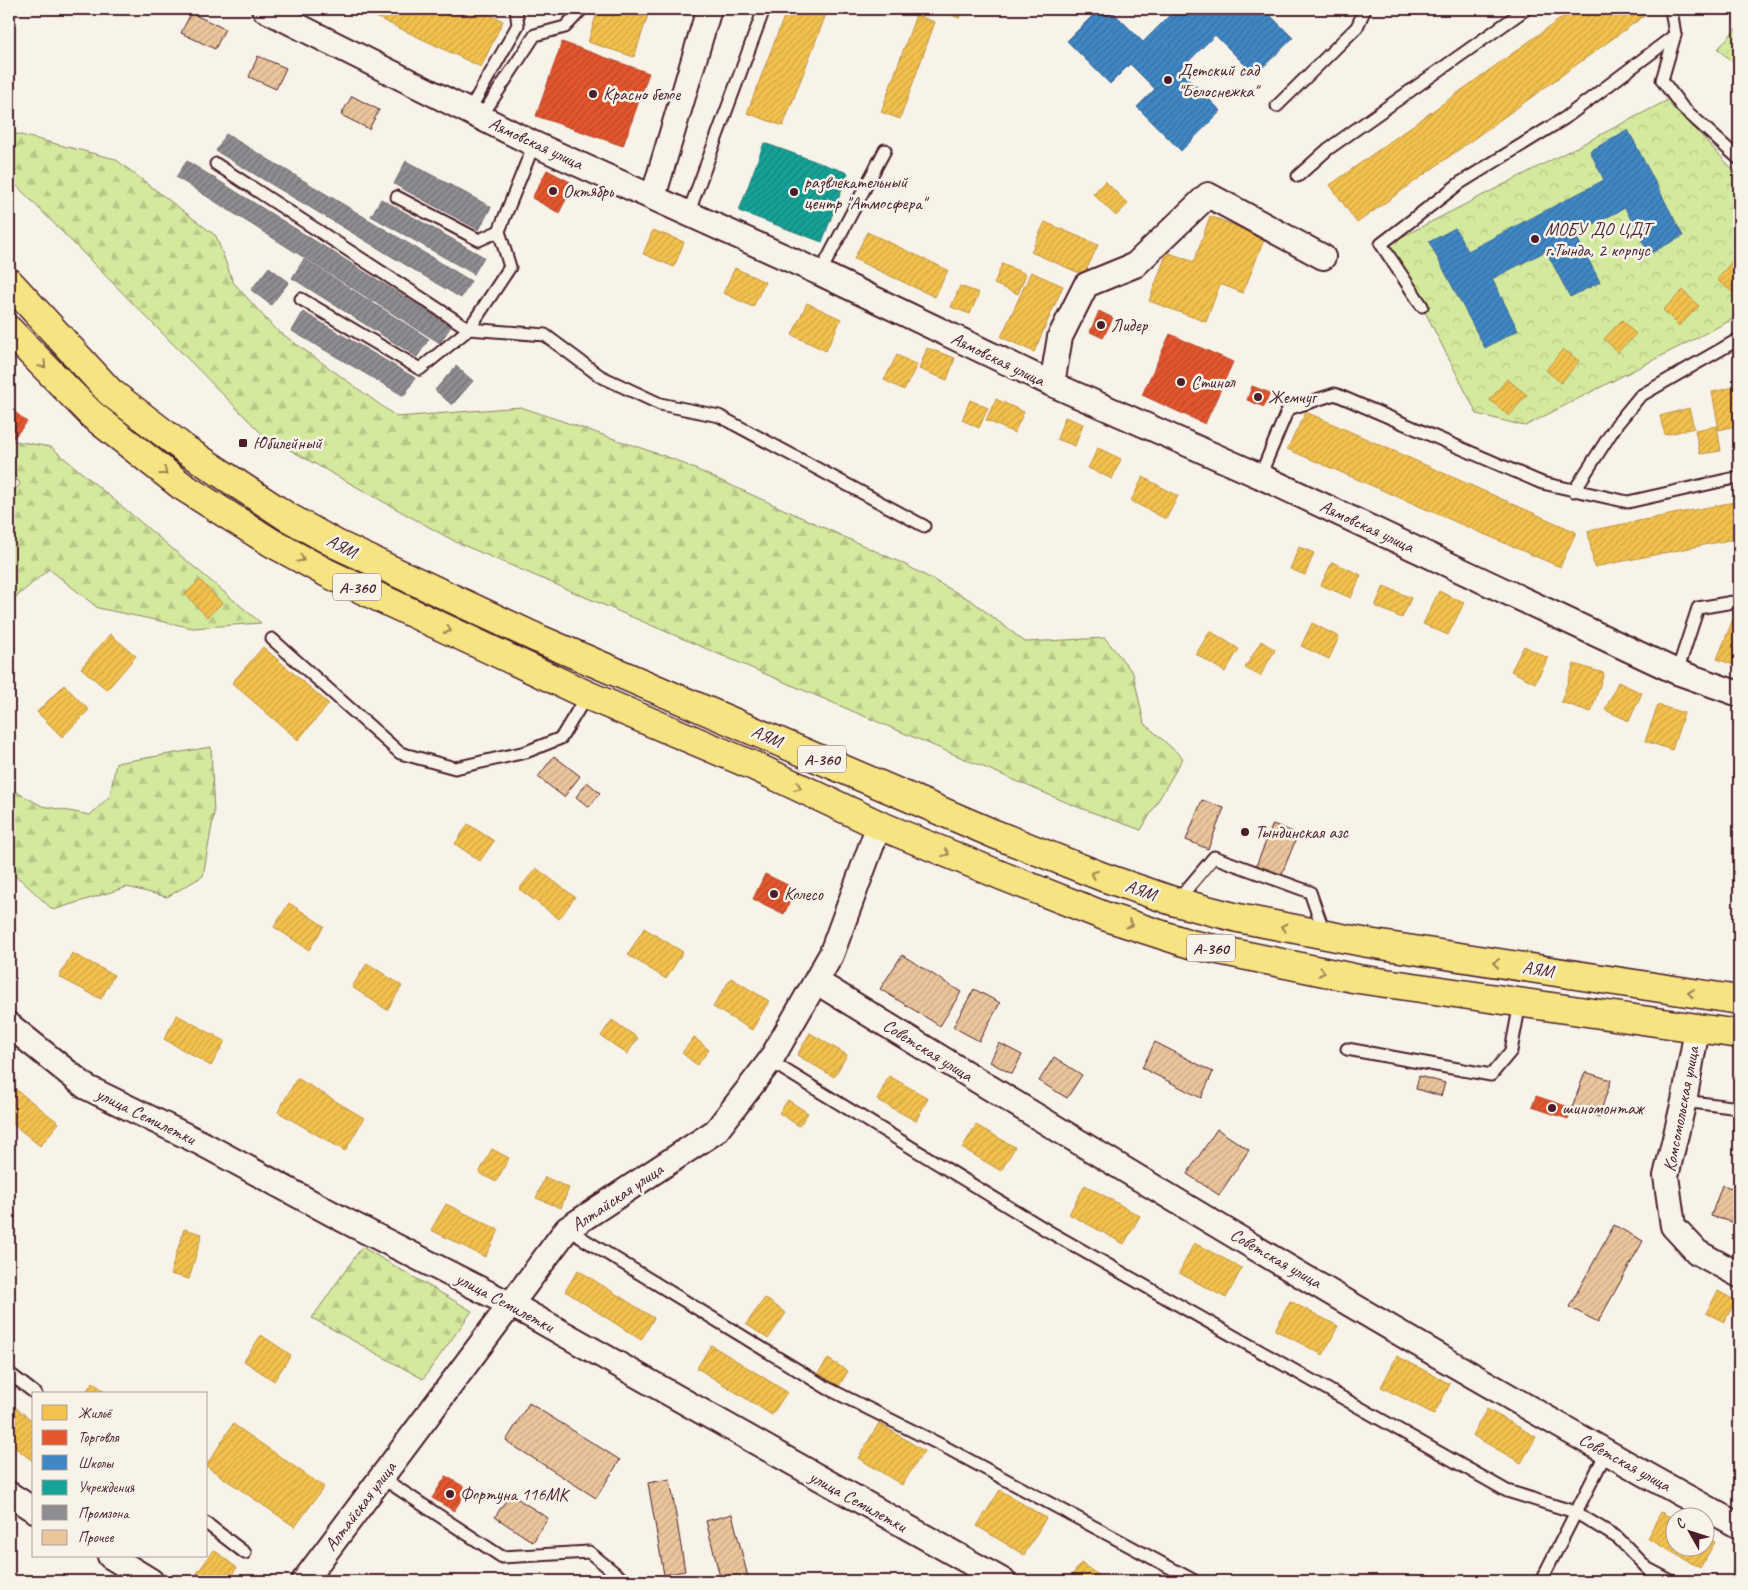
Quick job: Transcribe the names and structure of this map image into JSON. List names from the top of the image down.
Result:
{
  "streets": {
    "highway": ["АЯМ", "А-360"],
    "street": [
      "Аямовская улица",
      "Советская улица",
      "Комсомольская улица",
      "улица Семилетки",
      "Алтайская улица"
    ]
  },
  "crossings": [
    ["АЯМ", "Комсомольская улица"],
    ["АЯМ", "Алтайская улица"],
    ["Советская улица", "Алтайская улица"],
    ["улица Семилетки", "Алтайская улица"]
  ],
  "places": {
    "other": [
      "Детский сад \"Белоснежка\"",
      "Красно белое",
      "Октябрь",
      "развлекательный центр \"Атмосфера\"",
      "МОБУ ДО ЦДТ г.Тында, 2 корпус",
      "Лидер",
      "Стинол",
      "Жемчуг",
      "Тындинская азс",
      "Колесо",
      "шиномонтаж",
      "Фортуна 116МК"
    ],
    "transit": ["Юбилейный"]
  },
  "legend": [
    "Жильё",
    "Торговля",
    "Школы",
    "Учреждения",
    "Промзона",
    "Прочее"
  ],
  "north": "top left"
}
